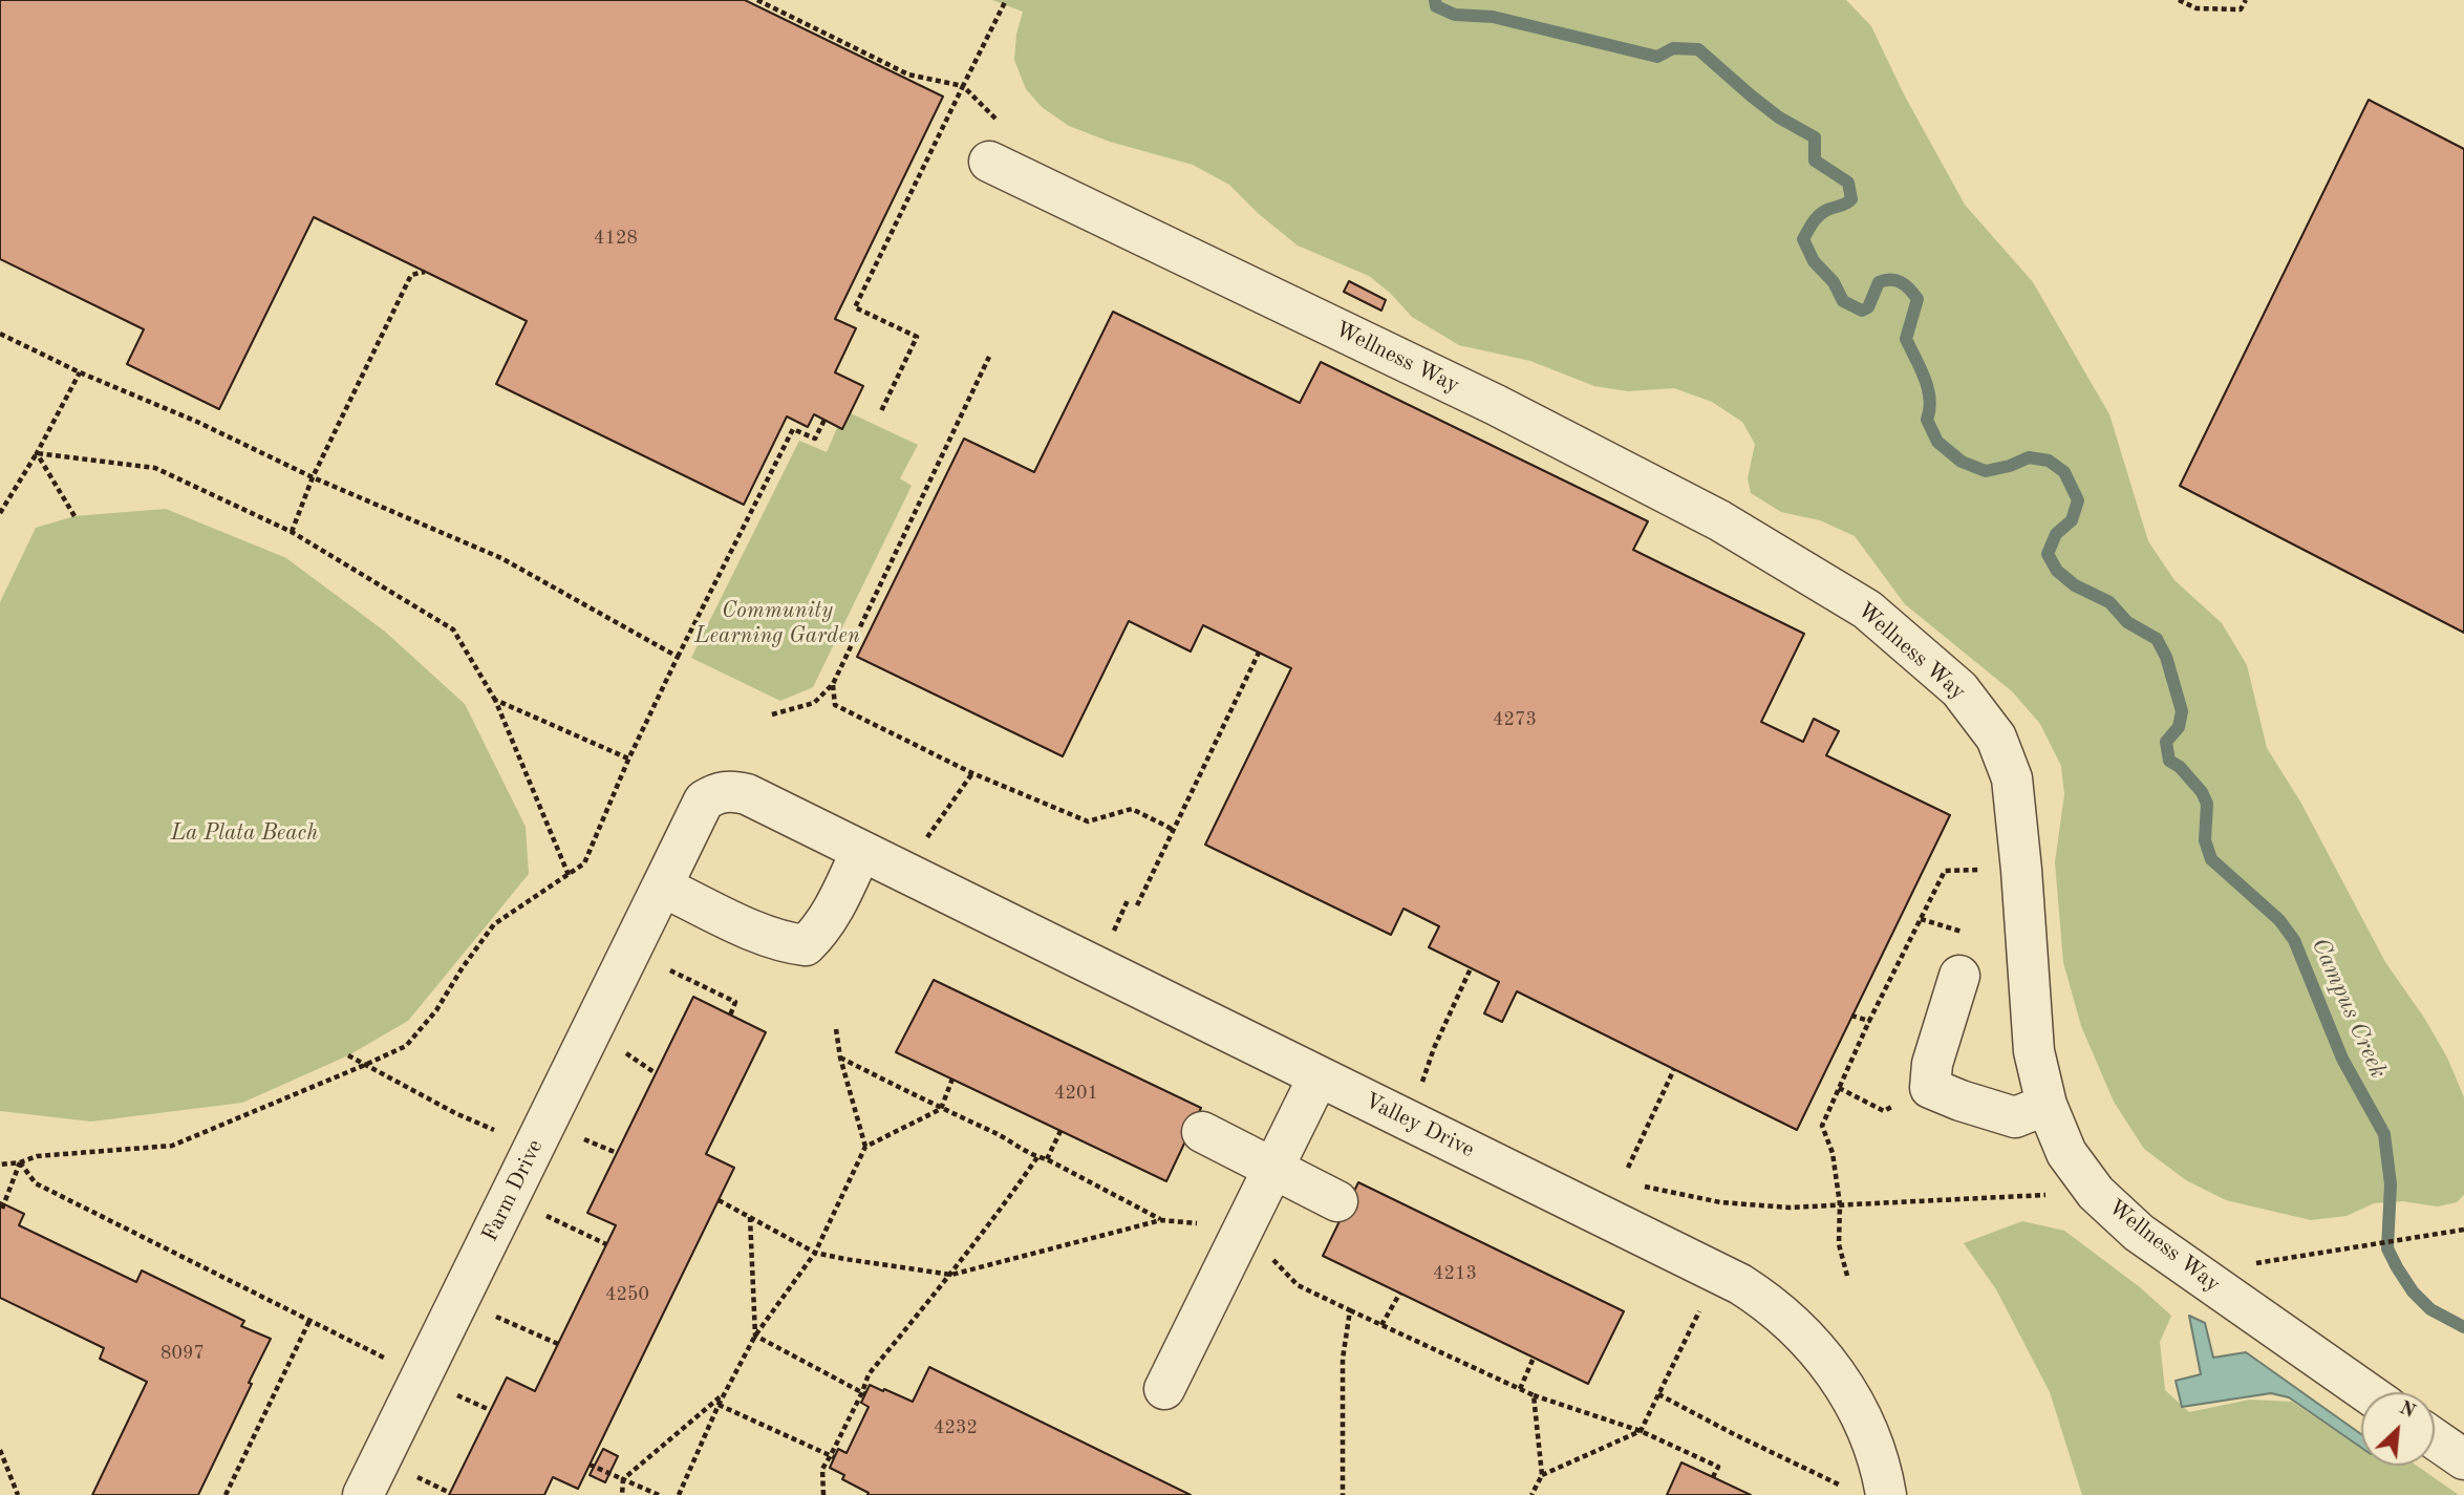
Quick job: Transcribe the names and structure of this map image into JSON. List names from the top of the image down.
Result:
{
  "streets": {
    "street": ["Wellness Way", "Valley Drive", "Farm Drive"]
  },
  "crossings": [
    ["Valley Drive", "Farm Drive"]
  ],
  "water": ["Campus Creek"],
  "parks": ["Community Learning Garden", "La Plata Beach"],
  "house_numbers": [
    "4128",
    "4273",
    "4201",
    "4213",
    "4250",
    "8097",
    "4232"
  ],
  "north": "top right"
}
